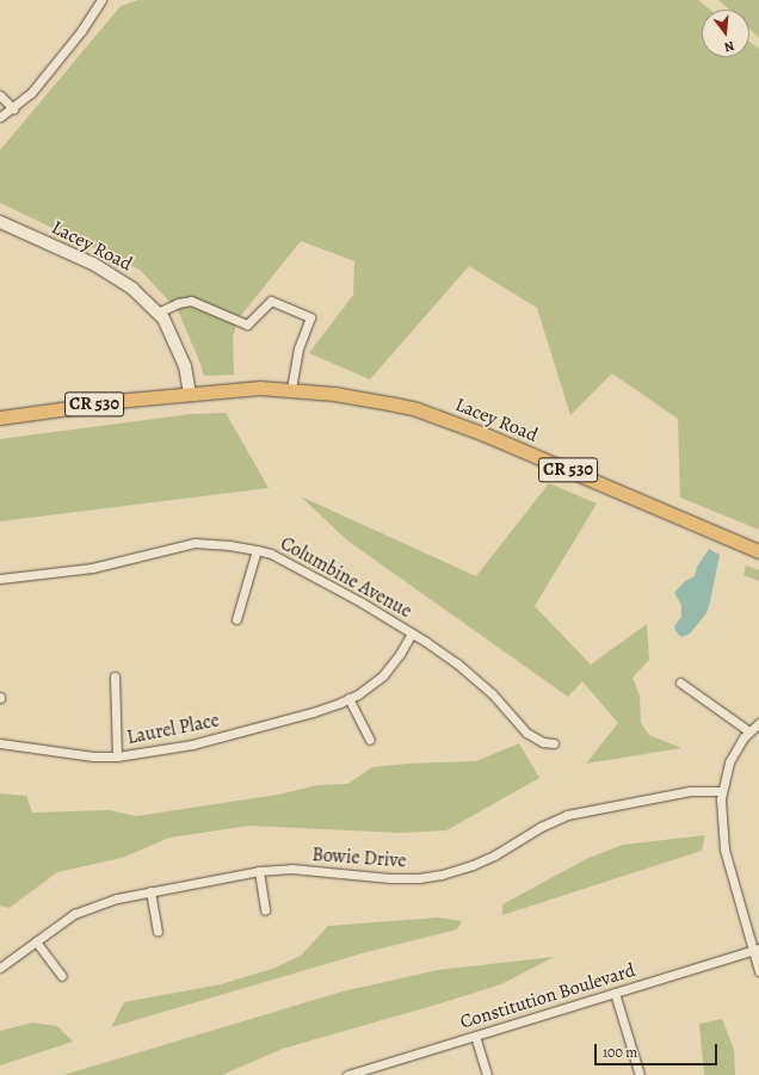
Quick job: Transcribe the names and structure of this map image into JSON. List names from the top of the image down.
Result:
{
  "streets": {
    "main road": ["Lacey Road", "CR 530"],
    "street": [
      "Columbine Avenue",
      "Laurel Place",
      "Bowie Drive",
      "Constitution Boulevard"
    ]
  },
  "crossings": [
    ["Lacey Road", "CR 530"],
    ["Columbine Avenue", "Laurel Place"]
  ],
  "scale_bar": "100 m",
  "north": "bottom"
}
